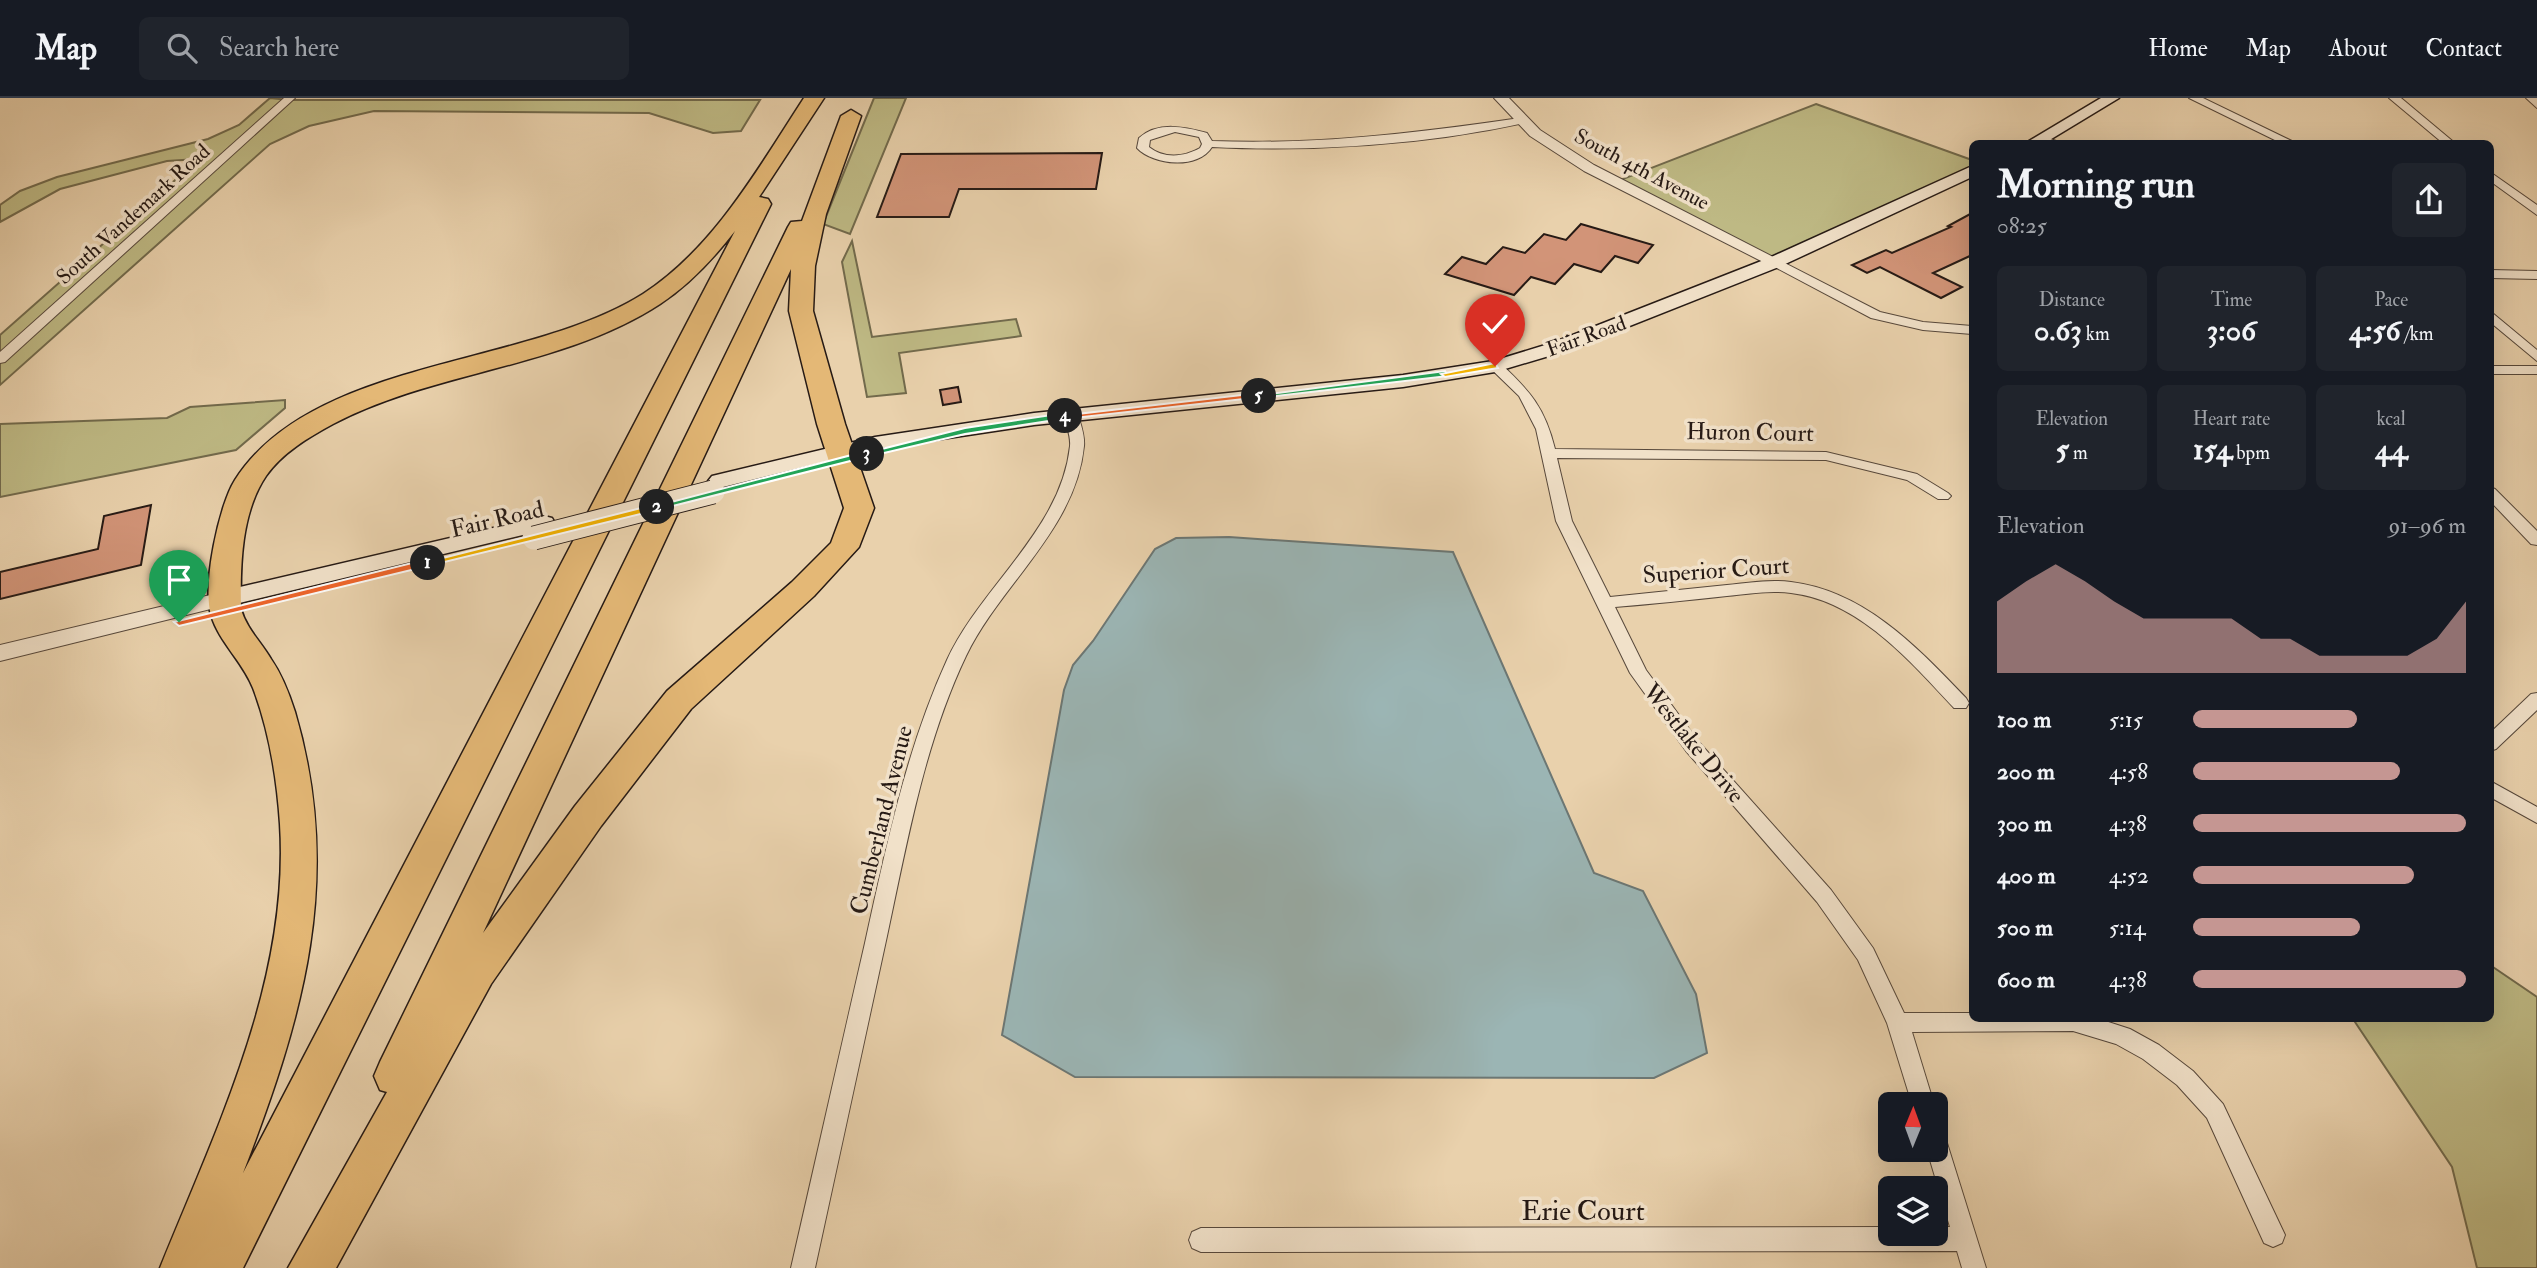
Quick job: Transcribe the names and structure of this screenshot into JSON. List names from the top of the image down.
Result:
{
  "streets": {
    "main road": ["Fair Road"],
    "street": [
      "South 4th Avenue",
      "South Vandemark Road",
      "Huron Court",
      "Superior Court",
      "Westlake Drive",
      "Cumberland Avenue",
      "Erie Court"
    ]
  },
  "crossings": [
    ["South 4th Avenue", "Fair Road"],
    ["Fair Road", "Westlake Drive"],
    ["Fair Road", "Cumberland Avenue"],
    ["Huron Court", "Westlake Drive"],
    ["Superior Court", "Westlake Drive"]
  ],
  "north": "top",
  "page": {
    "header": "Map",
    "search": "Search here",
    "nav": [
      "Home",
      "Map",
      "About",
      "Contact"
    ],
    "heading": ["Morning run", "08:25"],
    "stats": [
      ["Distance", "0.63 km"],
      ["Time", "3:06"],
      ["Pace", "4:56 /km"],
      ["Elevation", "5 m"],
      ["Heart rate", "154 bpm"],
      ["kcal", "44"]
    ],
    "pins": [
      "5",
      "4",
      "3",
      "2",
      "1"
    ],
    "chart": ["Elevation", "91–96 m"],
    "list": [
      {
        "name": "100 m",
        "note": "5:15"
      },
      {
        "name": "200 m",
        "note": "4:58"
      },
      {
        "name": "300 m",
        "note": "4:38"
      },
      {
        "name": "400 m",
        "note": "4:52"
      },
      {
        "name": "500 m",
        "note": "5:14"
      },
      {
        "name": "600 m",
        "note": "4:38"
      }
    ]
  }
}
